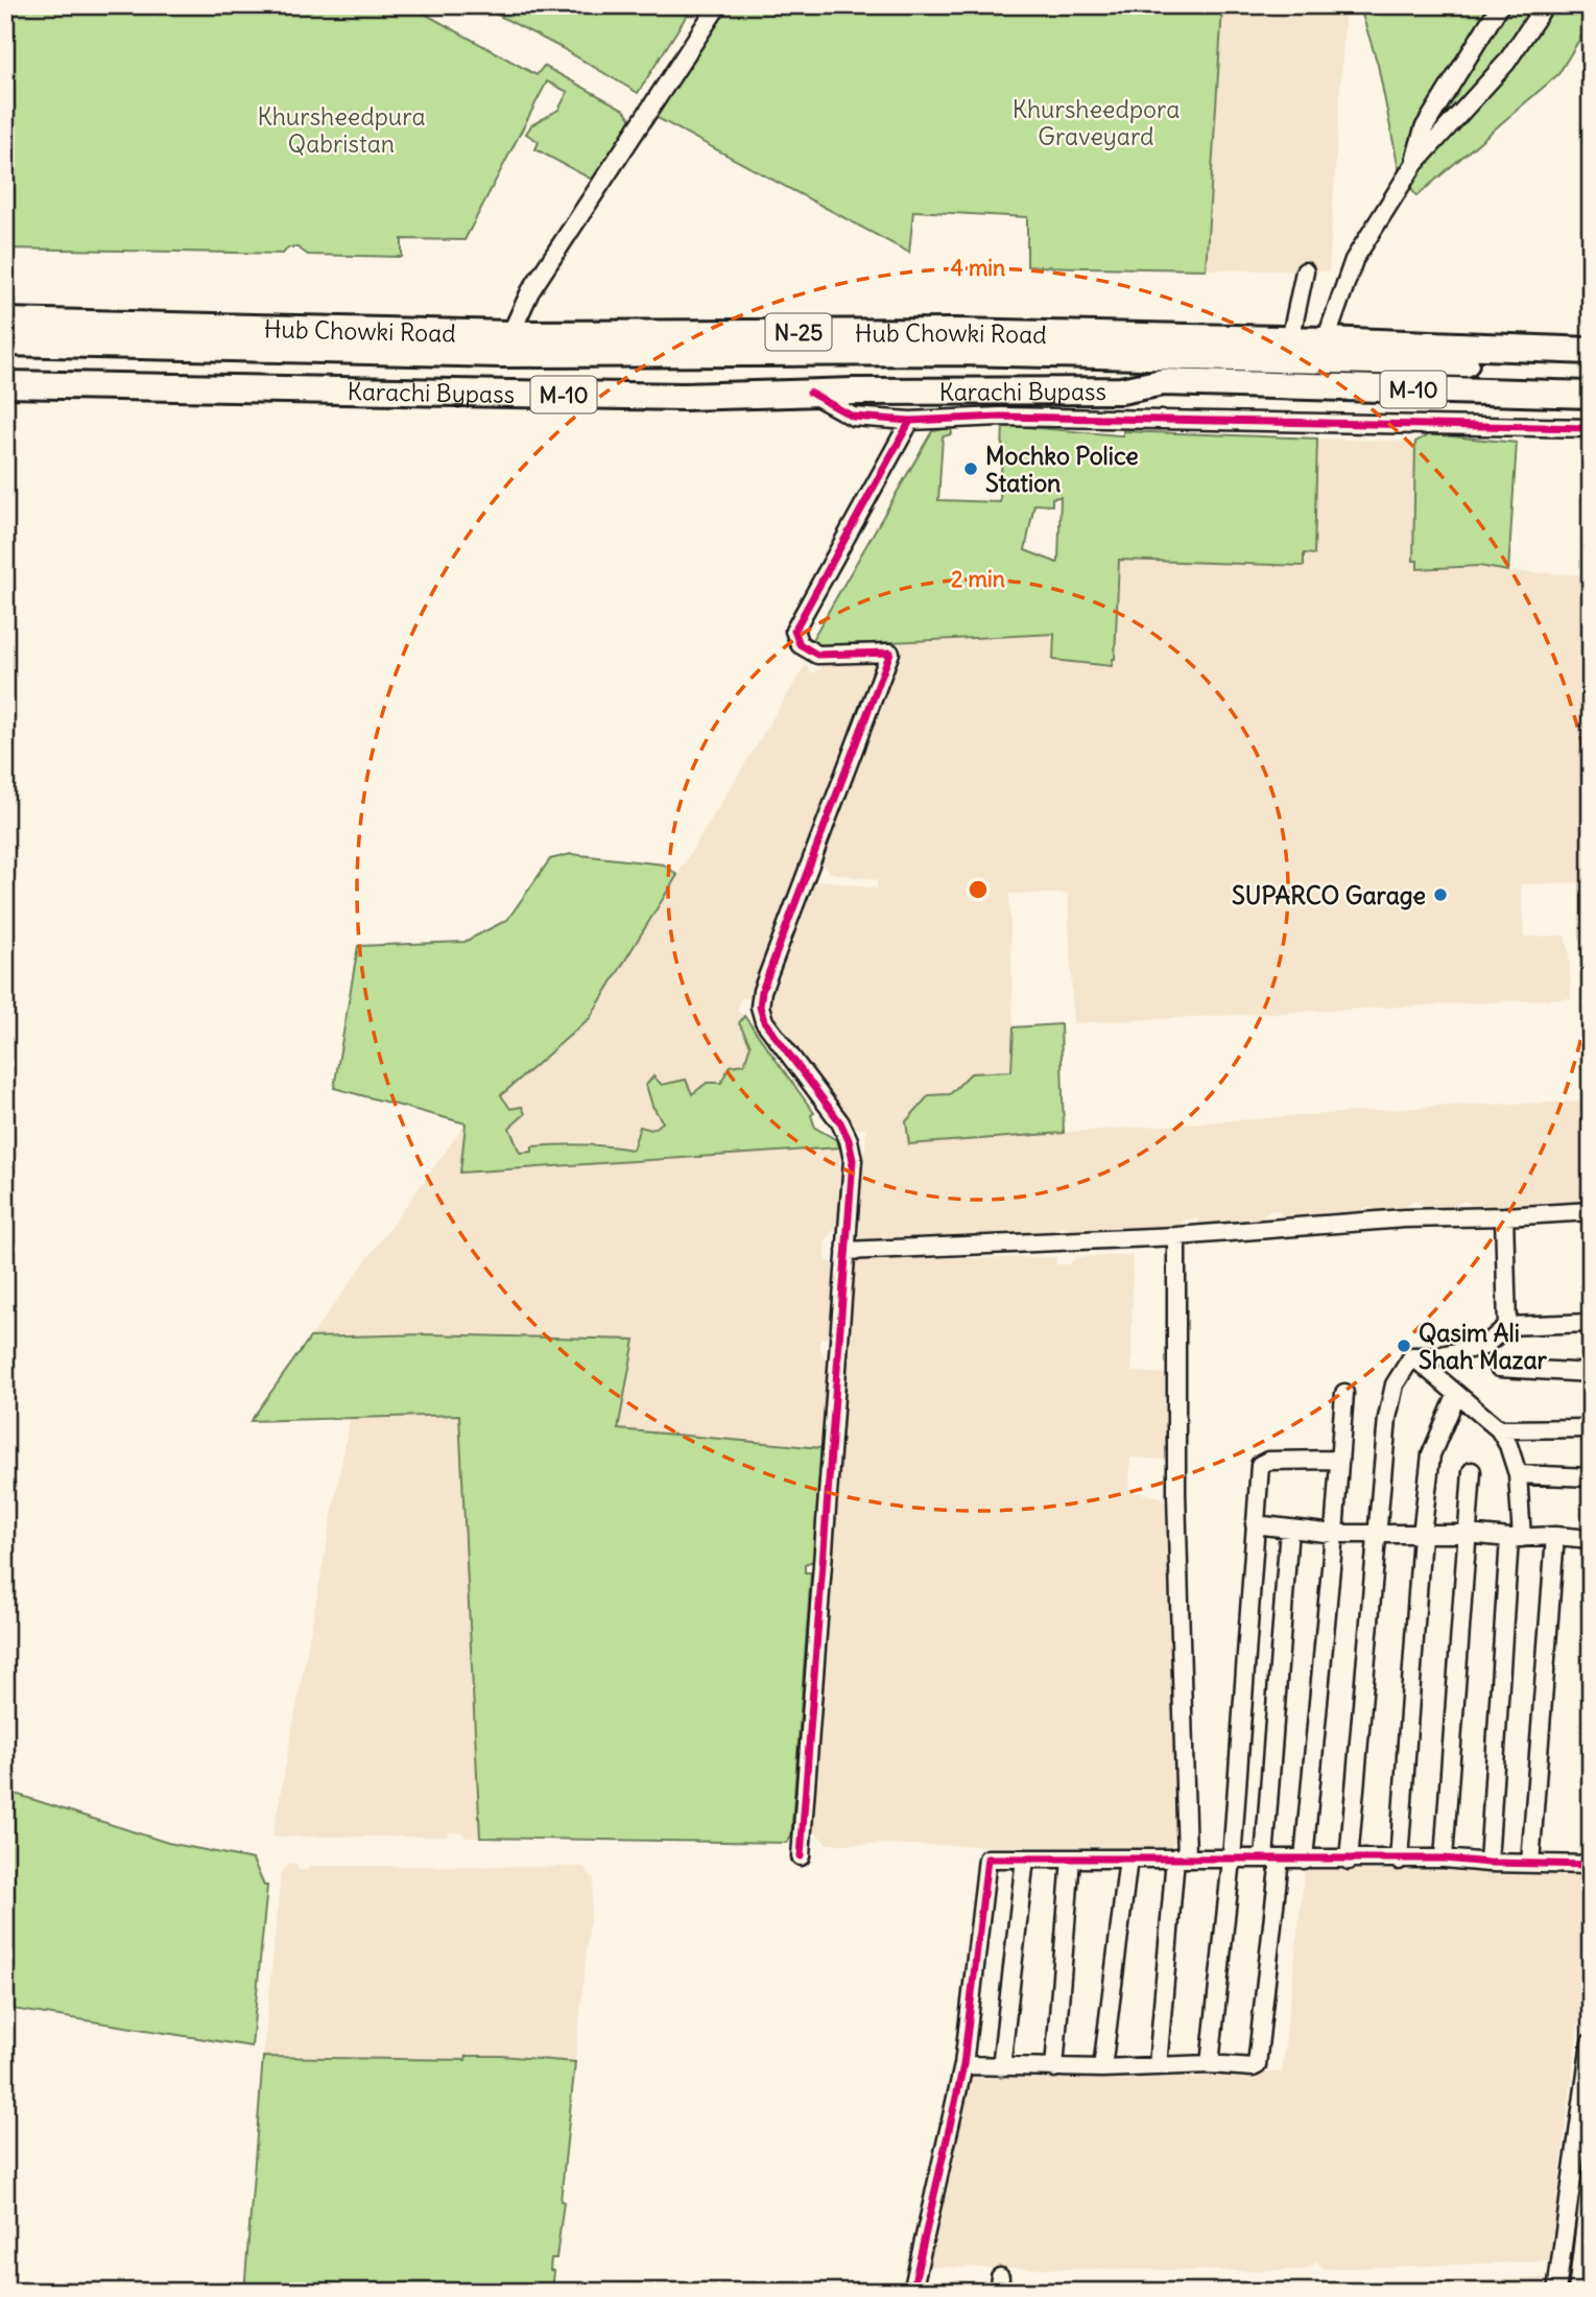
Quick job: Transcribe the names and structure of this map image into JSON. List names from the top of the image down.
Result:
{
  "streets": {
    "highway": [
      "Hub Chowki Road",
      "N-25",
      "M-10",
      "Karachi Bypass"
    ]
  },
  "parks": ["Khursheedpora Graveyard", "Khursheedpura Qabristan"],
  "places": ["Mochko Police Station", "SUPARCO Garage", "Qasim Ali Shah Mazar"],
  "rings": ["4 min", "2 min"]
}
